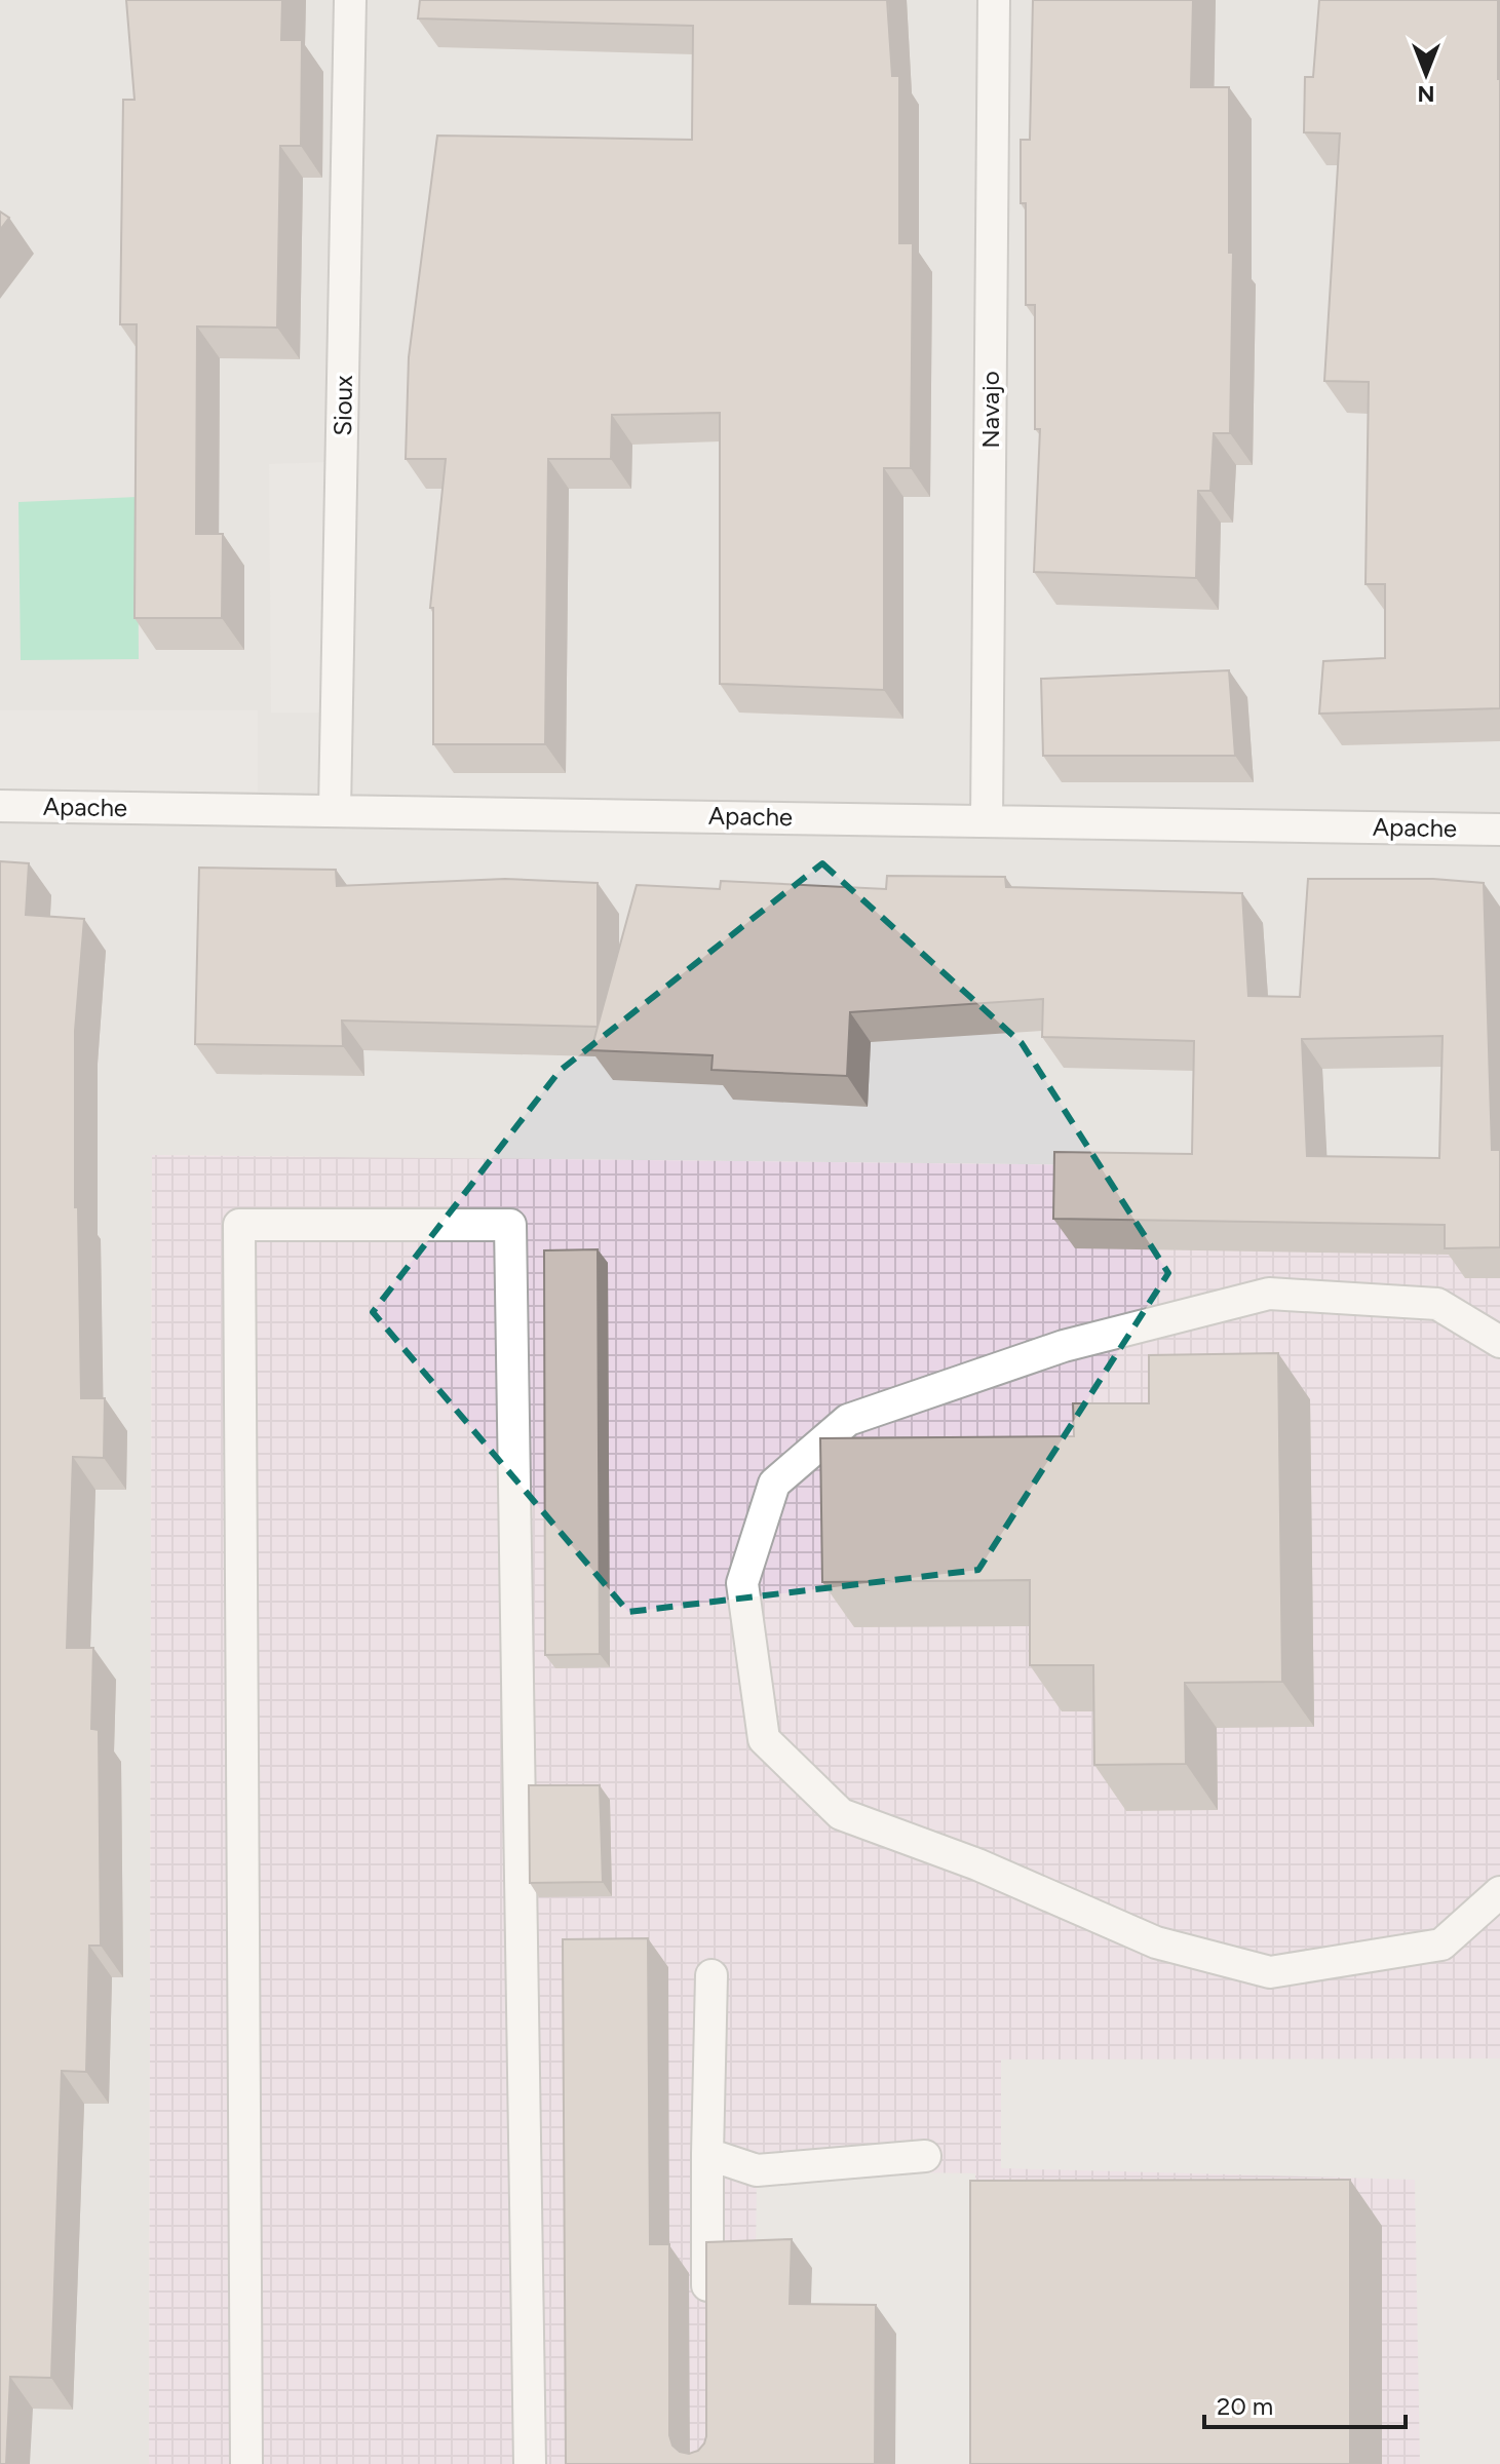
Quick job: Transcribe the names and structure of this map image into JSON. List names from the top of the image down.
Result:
{
  "streets": {
    "lane": ["Sioux", "Navajo", "Apache"]
  },
  "crossings": [
    ["Sioux", "Apache"],
    ["Navajo", "Apache"]
  ],
  "scale_bar": "20 m",
  "north": "bottom"
}
